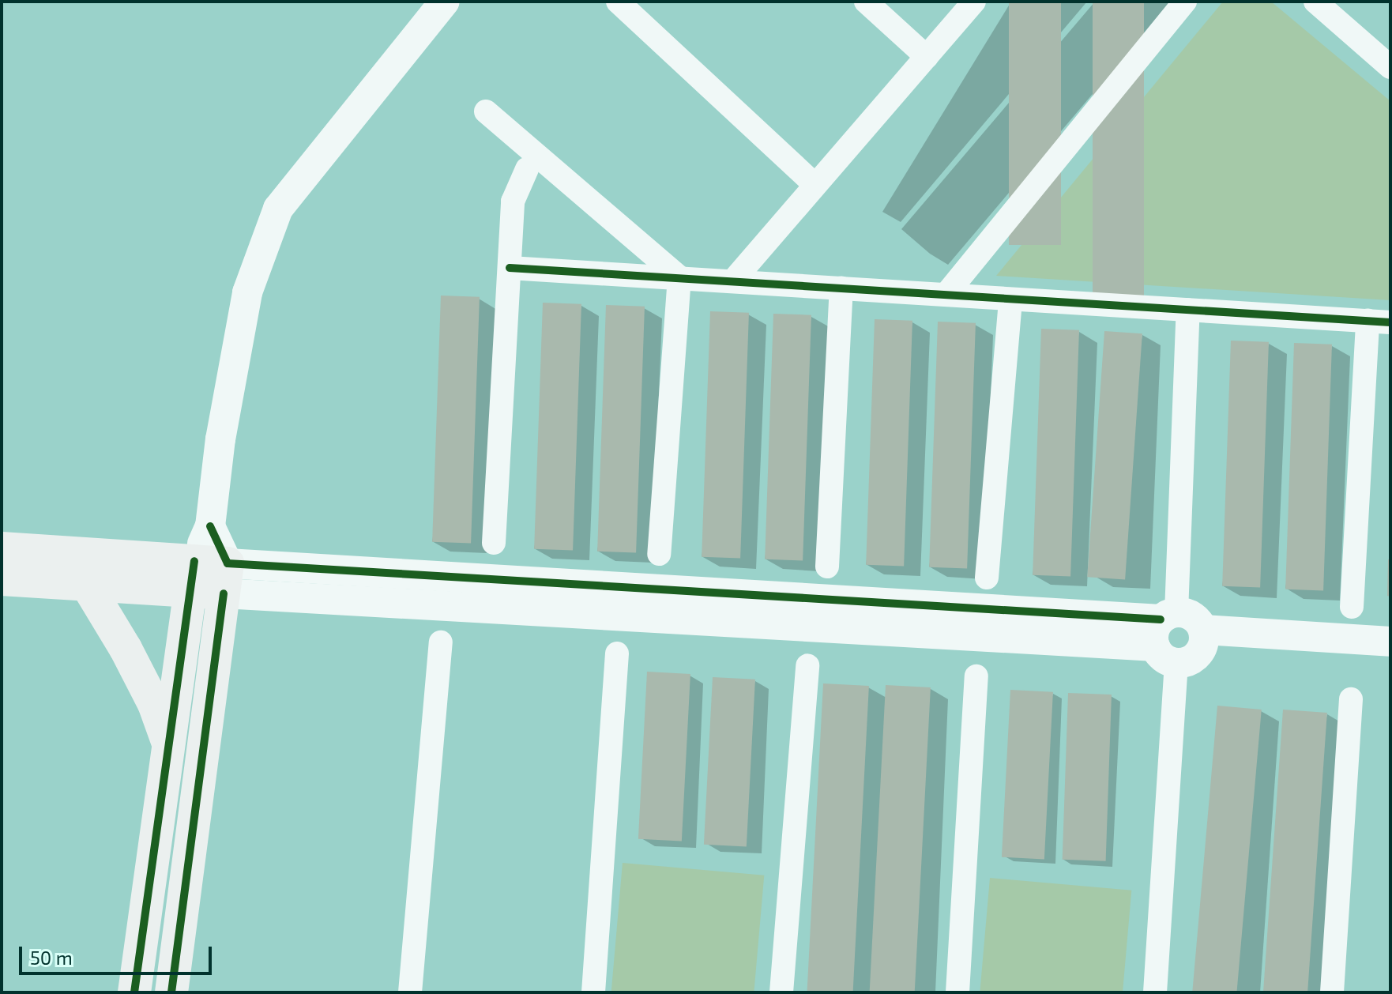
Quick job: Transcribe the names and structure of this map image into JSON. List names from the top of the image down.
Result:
{
  "scale_bar": "50 m"
}
